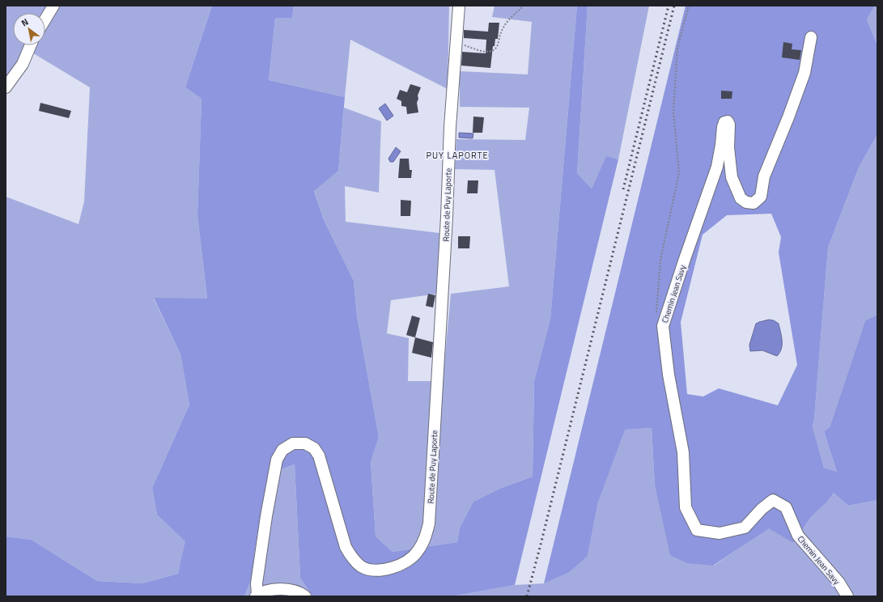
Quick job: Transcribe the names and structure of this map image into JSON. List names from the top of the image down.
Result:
{
  "streets": {
    "street": ["Route de Puy Laporte", "Chemin Jean Savy"]
  },
  "districts": ["PUY LAPORTE"],
  "north": "top left"
}
